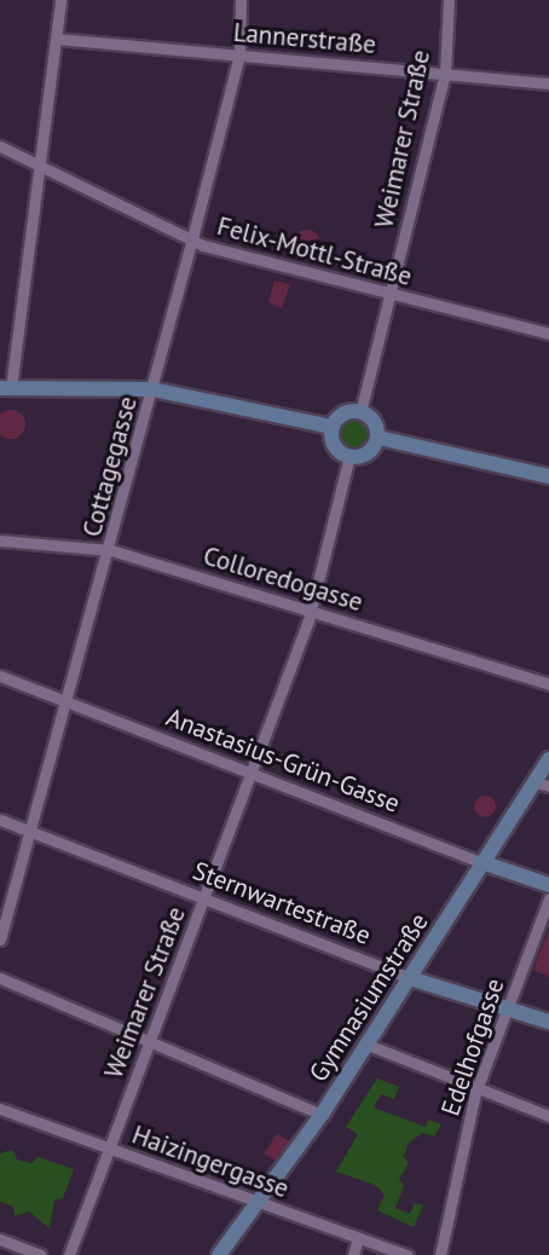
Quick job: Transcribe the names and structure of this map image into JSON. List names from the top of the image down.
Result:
{
  "streets": {
    "street": [
      "Lannerstraße",
      "Weimarer Straße",
      "Felix-Mottl-Straße",
      "Cottagegasse",
      "Colloredogasse",
      "Anastasius-Grün-Gasse",
      "Sternwartestraße",
      "Gymnasiumstraße",
      "Edelhofgasse",
      "Haizingergasse"
    ]
  },
  "crossings": [
    ["Lannerstraße", "Weimarer Straße"],
    ["Lannerstraße", "Cottagegasse"],
    ["Weimarer Straße", "Felix-Mottl-Straße"],
    ["Weimarer Straße", "Colloredogasse"],
    ["Weimarer Straße", "Anastasius-Grün-Gasse"],
    ["Weimarer Straße", "Sternwartestraße"],
    ["Weimarer Straße", "Haizingergasse"],
    ["Felix-Mottl-Straße", "Cottagegasse"],
    ["Cottagegasse", "Colloredogasse"],
    ["Cottagegasse", "Anastasius-Grün-Gasse"],
    ["Cottagegasse", "Sternwartestraße"],
    ["Anastasius-Grün-Gasse", "Gymnasiumstraße"],
    ["Sternwartestraße", "Gymnasiumstraße"],
    ["Sternwartestraße", "Edelhofgasse"],
    ["Gymnasiumstraße", "Haizingergasse"]
  ]
}
